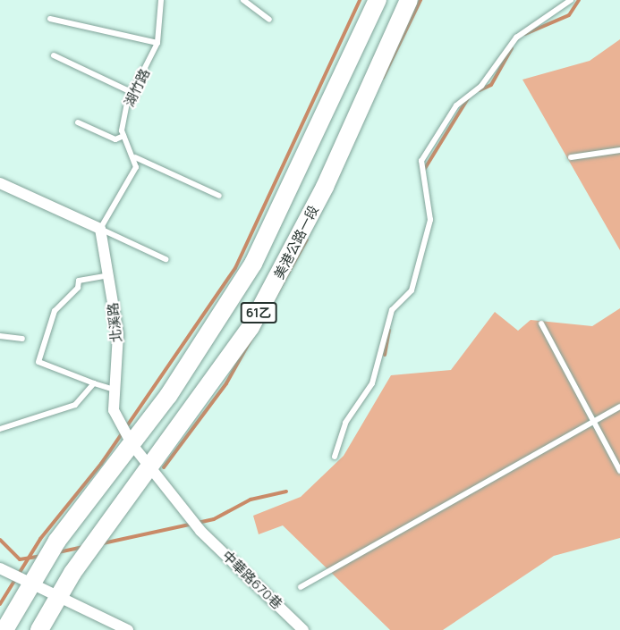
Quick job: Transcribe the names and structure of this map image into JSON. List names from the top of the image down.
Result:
{
  "streets": {
    "main road": ["美港公路一段", "61乙"],
    "street": ["北溪路", "中華路670巷"],
    "lane": ["湖竹路"]
  },
  "crossings": [
    ["美港公路一段", "61乙"],
    ["美港公路一段", "北溪路"],
    ["61乙", "北溪路"],
    ["北溪路", "中華路670巷"]
  ]
}
